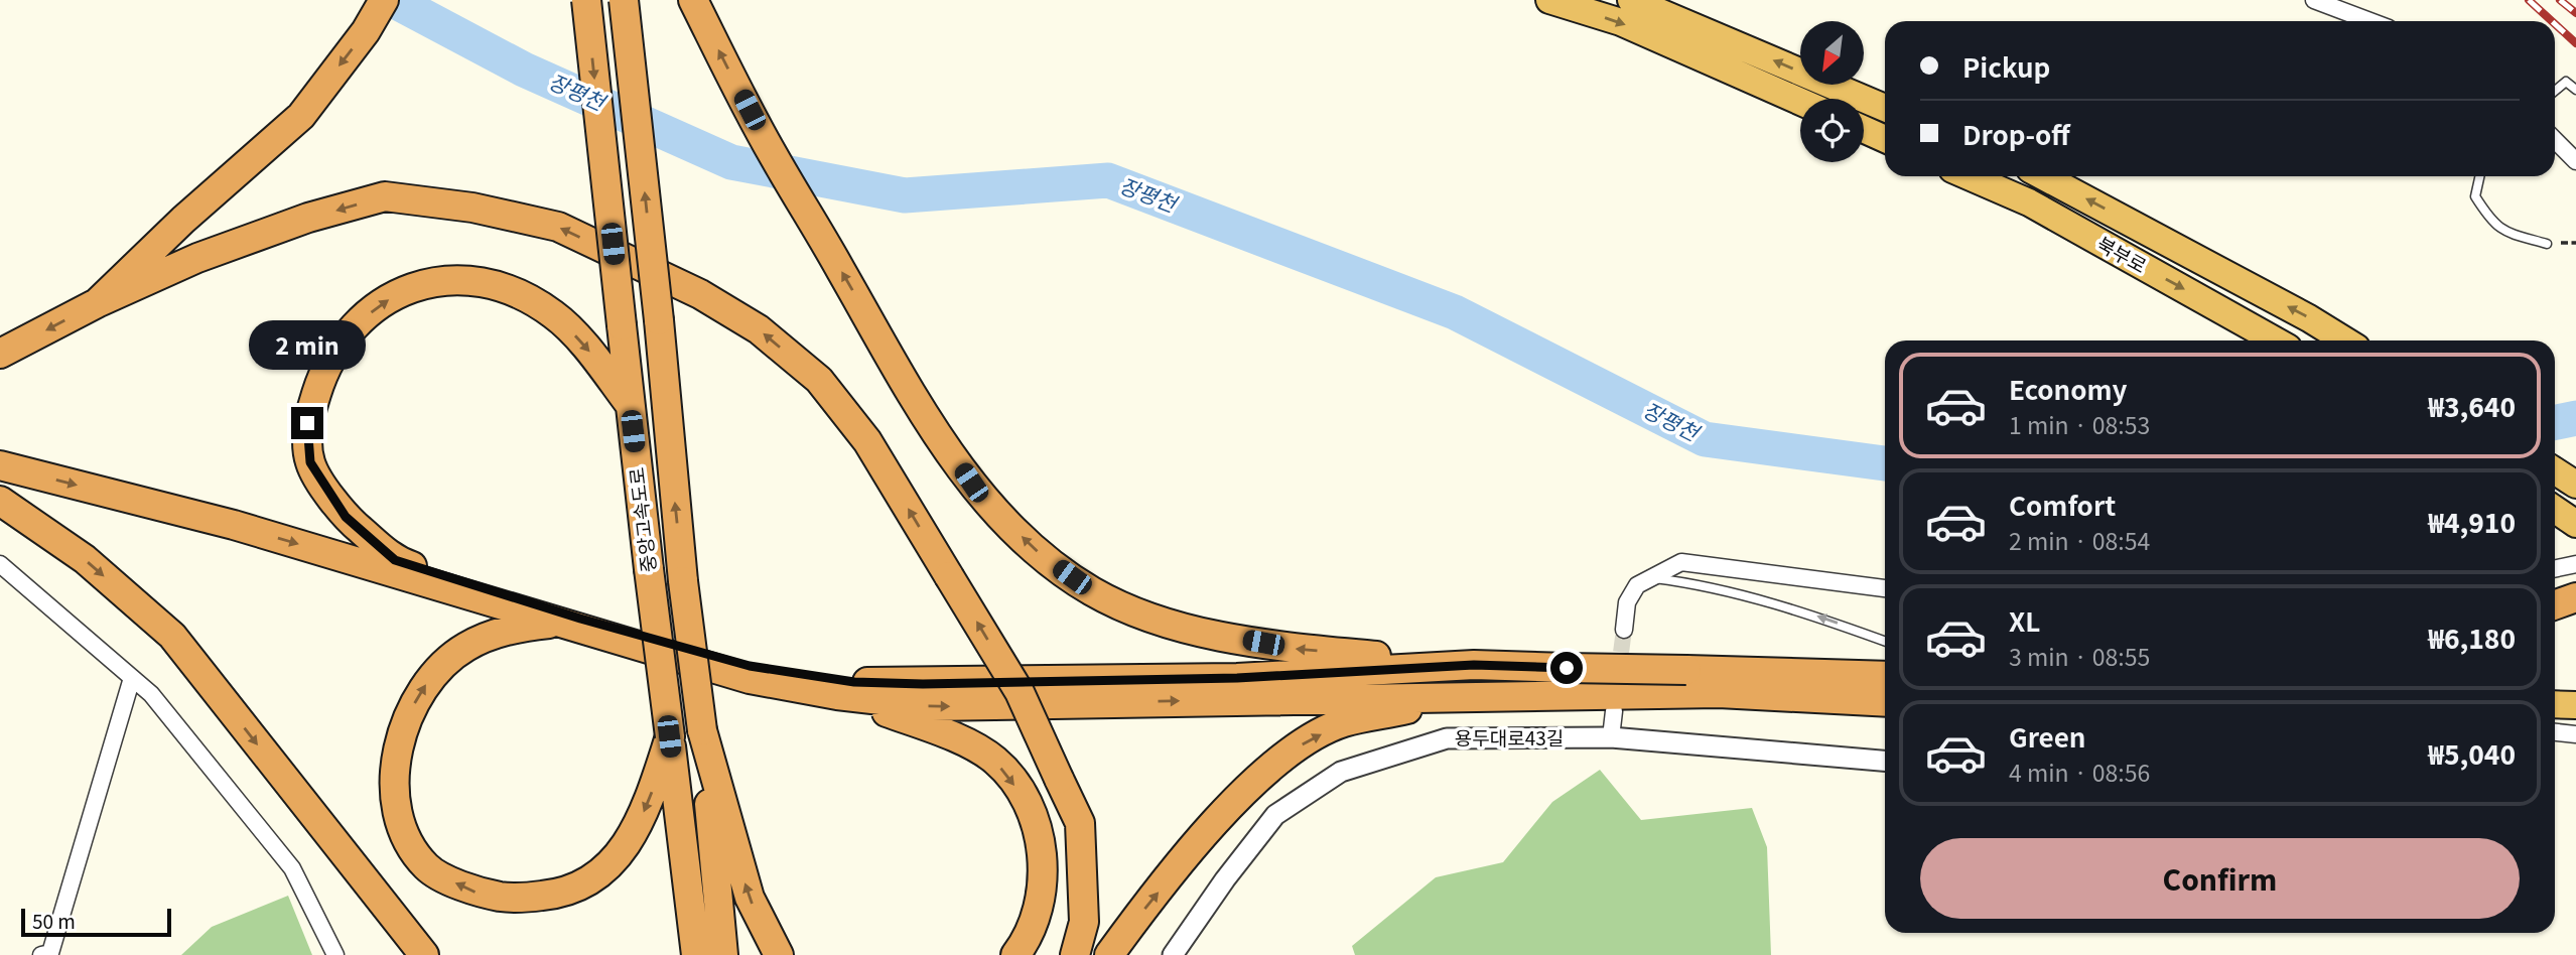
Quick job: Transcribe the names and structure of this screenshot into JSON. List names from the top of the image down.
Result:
{
  "streets": {
    "highway": ["북부로", "중앙고속도로"],
    "street": ["용두대로43길"]
  },
  "water": ["장평천"],
  "scale_bar": "50 m",
  "north": "bottom left",
  "page": {
    "banner": ["Pickup", "Drop-off"],
    "bubble": "2 min",
    "list": [
      {
        "name": "Economy",
        "note": "1 min · 08:53",
        "value": "₩3,640"
      },
      {
        "name": "Comfort",
        "note": "2 min · 08:54",
        "value": "₩4,910"
      },
      {
        "name": "XL",
        "note": "3 min · 08:55",
        "value": "₩6,180"
      },
      {
        "name": "Green",
        "note": "4 min · 08:56",
        "value": "₩5,040"
      }
    ],
    "buttons": "Confirm",
    "scale": "50 m"
  }
}
